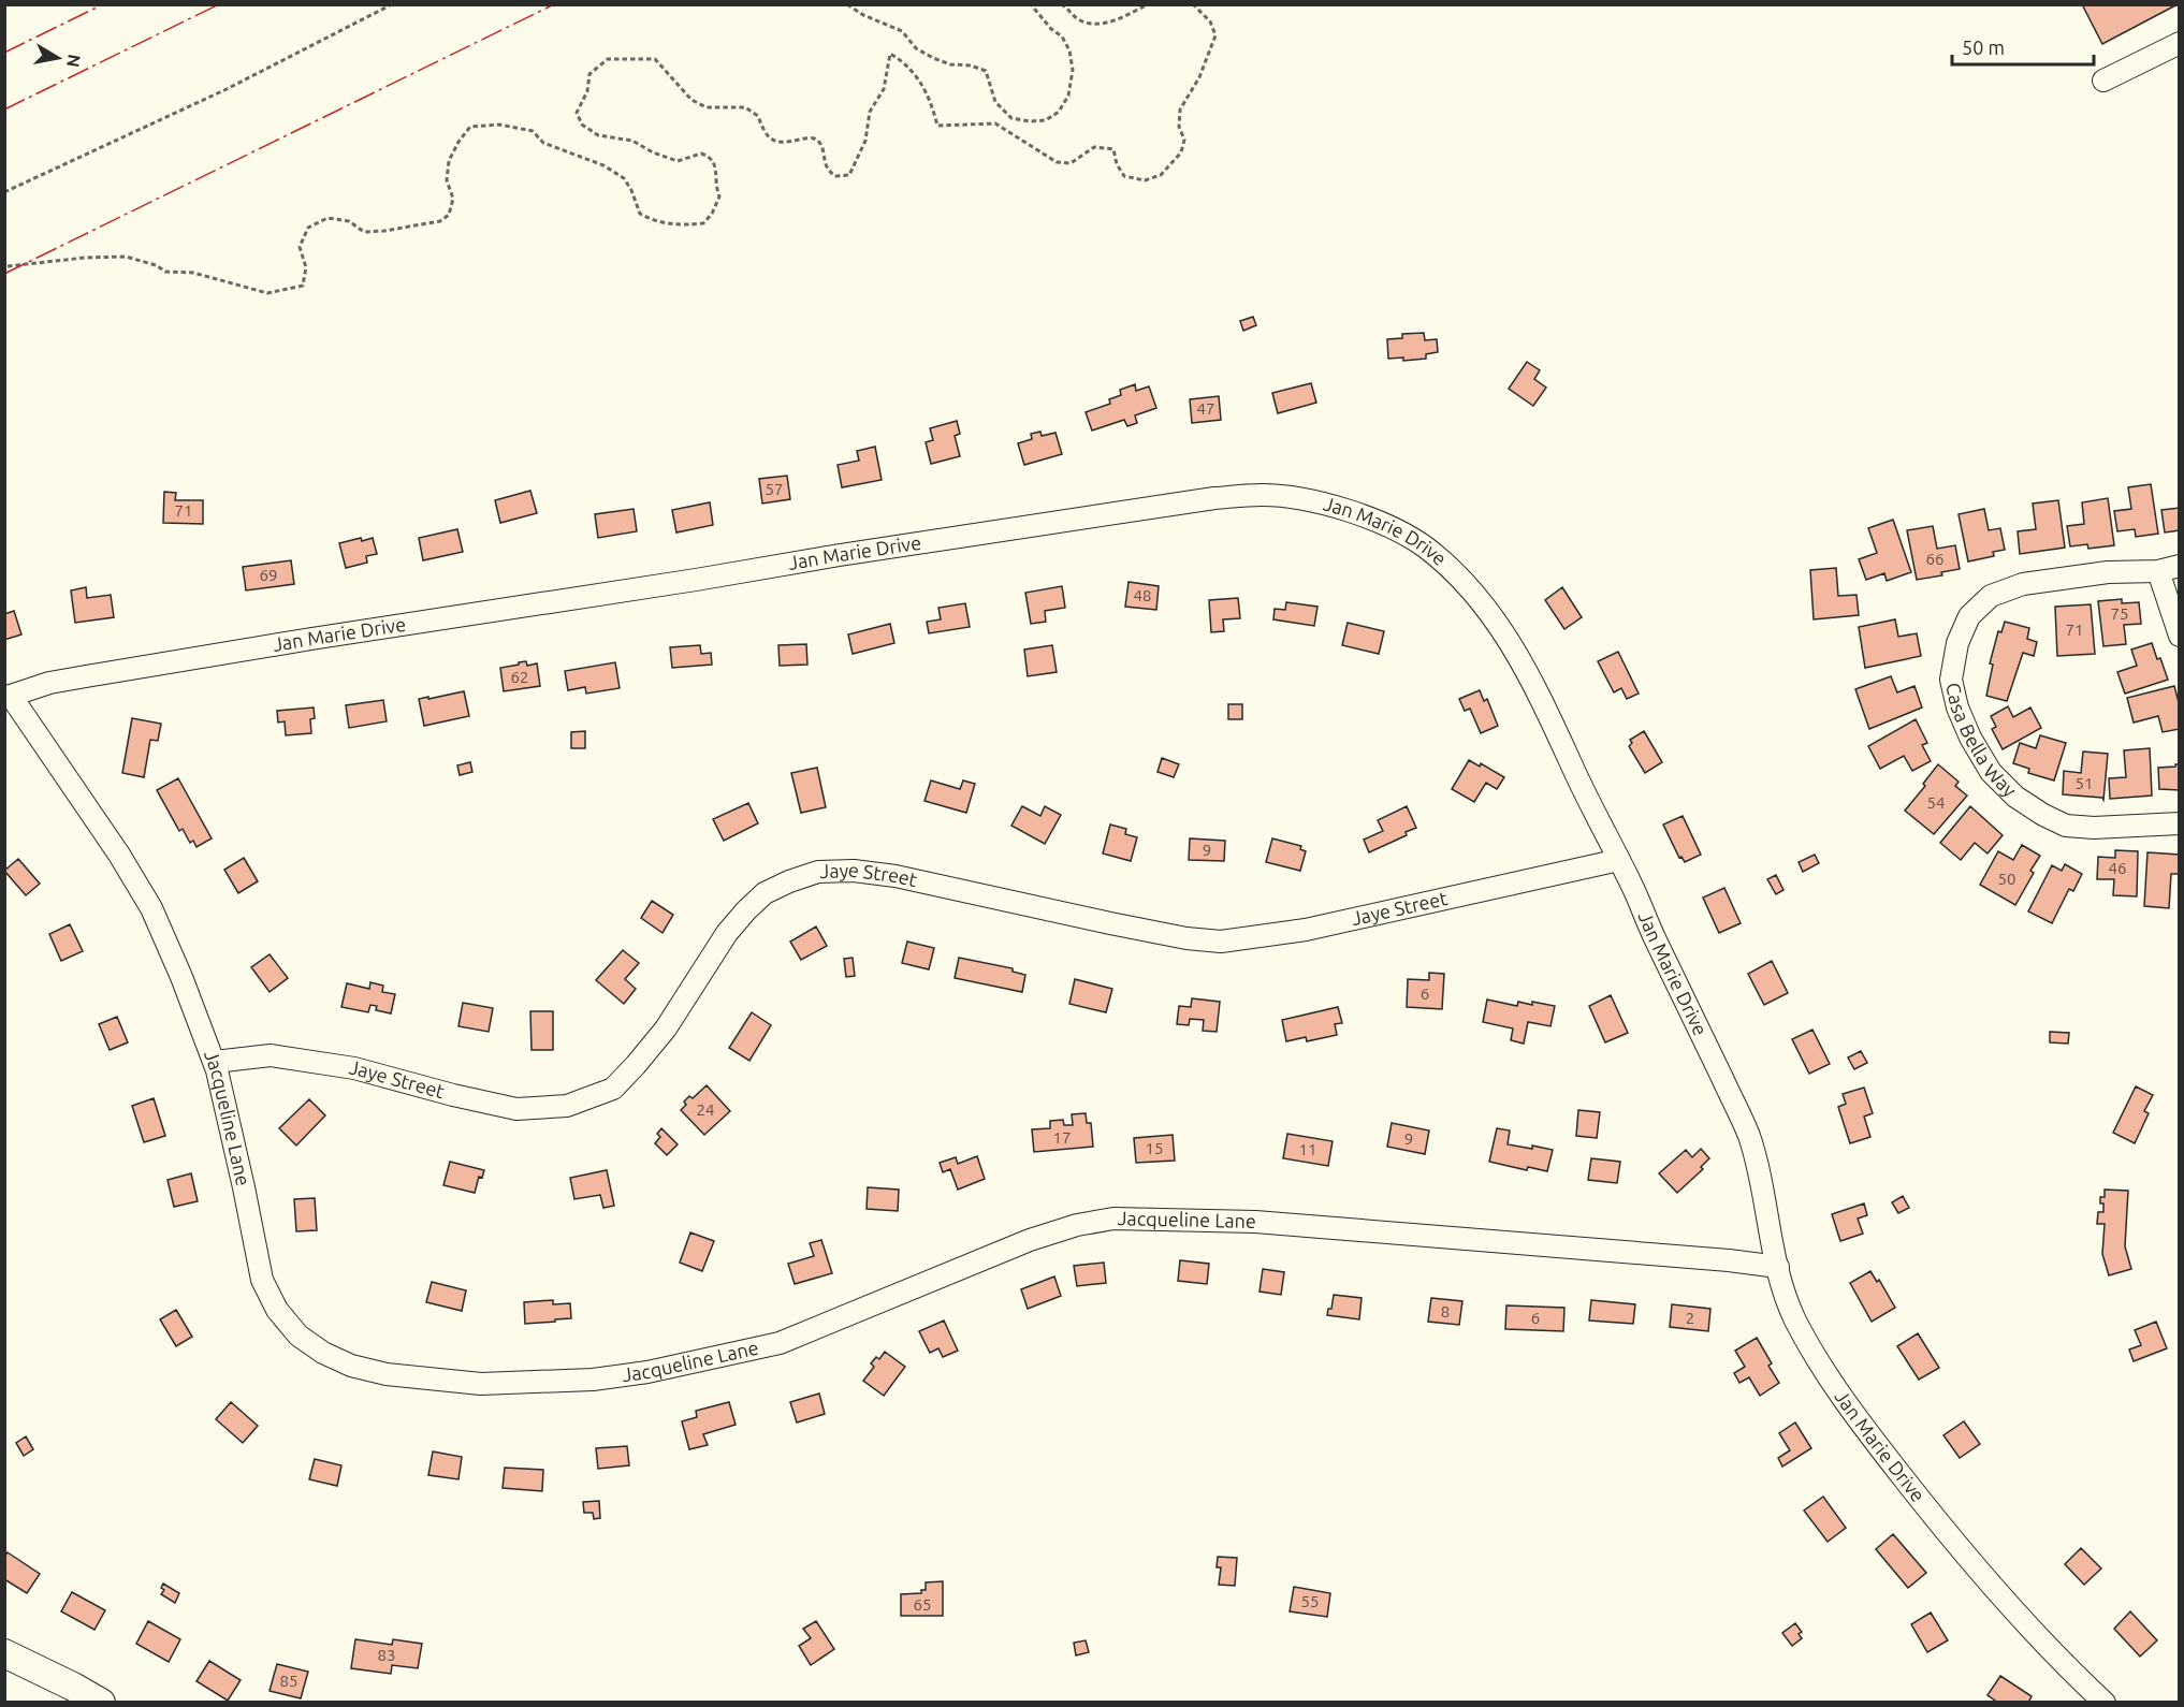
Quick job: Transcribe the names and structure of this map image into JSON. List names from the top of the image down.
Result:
{
  "streets": {
    "street": [
      "Jan Marie Drive",
      "Casa Bella Way",
      "Jaye Street",
      "Jacqueline Lane"
    ]
  },
  "crossings": [
    ["Jan Marie Drive", "Jaye Street"],
    ["Jan Marie Drive", "Jacqueline Lane"],
    ["Jaye Street", "Jacqueline Lane"]
  ],
  "house_numbers": [
    "47",
    "57",
    "71",
    "66",
    "69",
    "48",
    "75",
    "71",
    "62",
    "51",
    "54",
    "9",
    "46",
    "50",
    "6",
    "24",
    "17",
    "9",
    "15",
    "11",
    "8",
    "6",
    "2",
    "55",
    "65",
    "83",
    "85"
  ],
  "scale_bar": "50 m",
  "north": "right"
}
